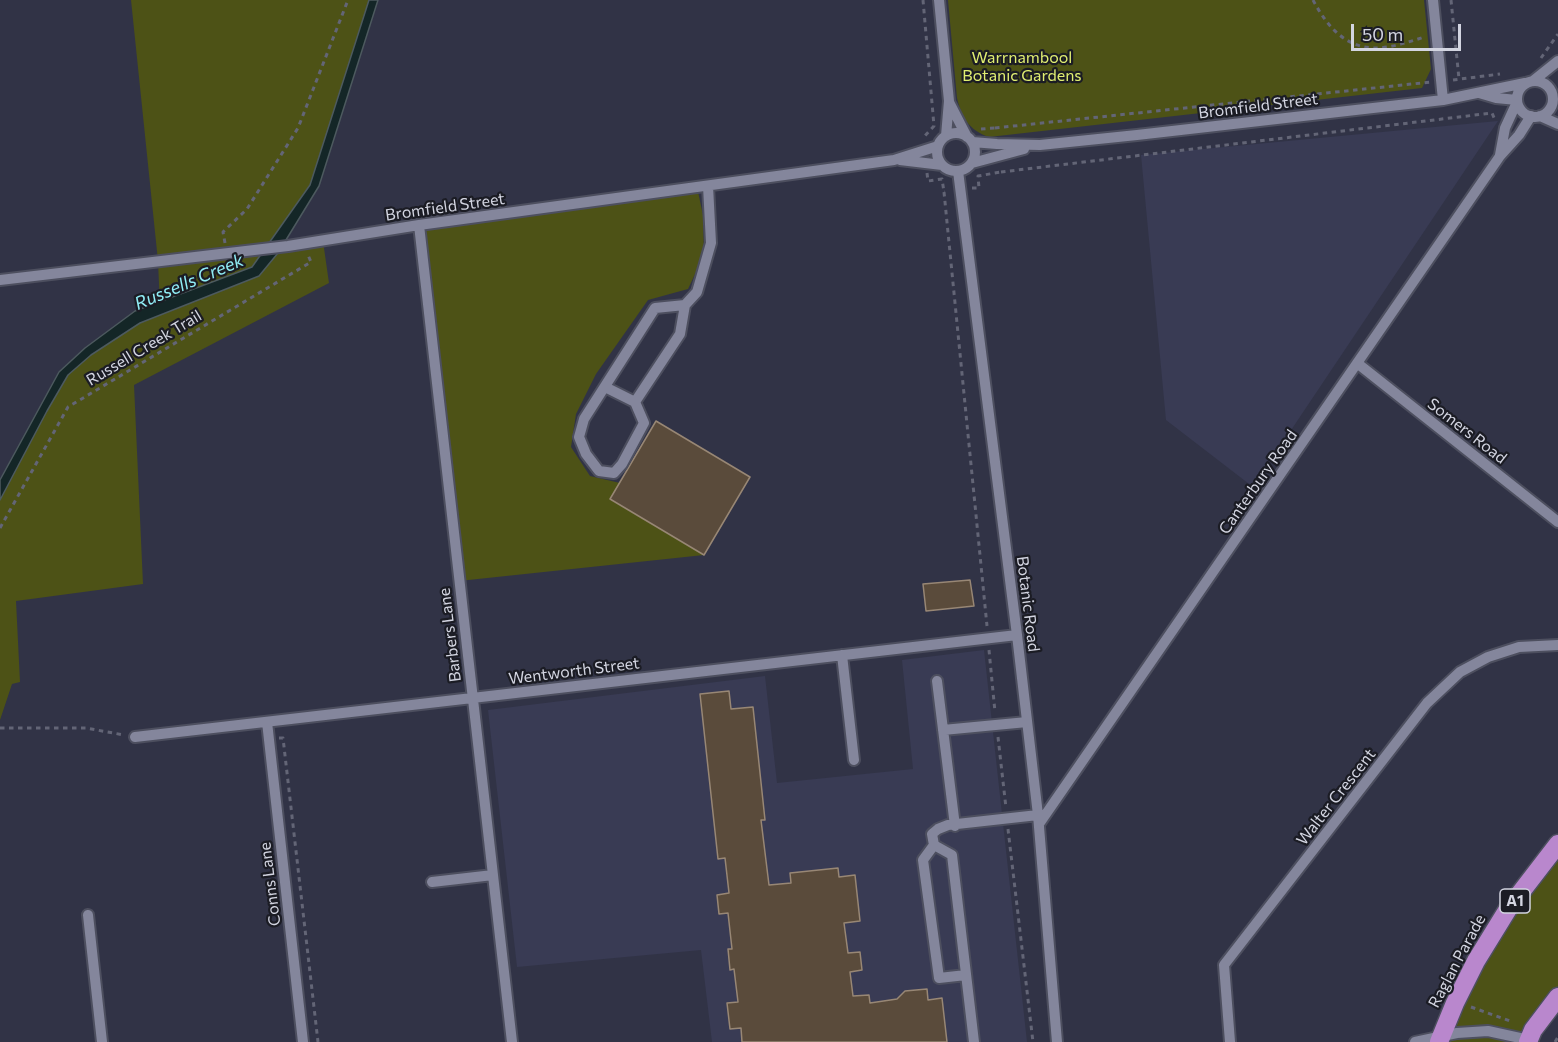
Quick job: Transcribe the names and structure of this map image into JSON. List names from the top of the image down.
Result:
{
  "streets": {
    "highway": ["A1", "Raglan Parade"],
    "street": [
      "Bromfield Street",
      "Somers Road",
      "Canterbury Road",
      "Botanic Road",
      "Barbers Lane",
      "Wentworth Street",
      "Walter Crescent",
      "Conns Lane"
    ],
    "path": ["Russell Creek Trail"]
  },
  "crossings": [
    ["Bromfield Street", "Canterbury Road"],
    ["Bromfield Street", "Botanic Road"],
    ["Bromfield Street", "Barbers Lane"],
    ["Somers Road", "Canterbury Road"],
    ["Canterbury Road", "Botanic Road"],
    ["Botanic Road", "Wentworth Street"],
    ["Barbers Lane", "Wentworth Street"],
    ["Wentworth Street", "Conns Lane"]
  ],
  "water": ["Russells Creek"],
  "parks": ["Warrnambool Botanic Gardens"],
  "scale_bar": "50 m"
}
